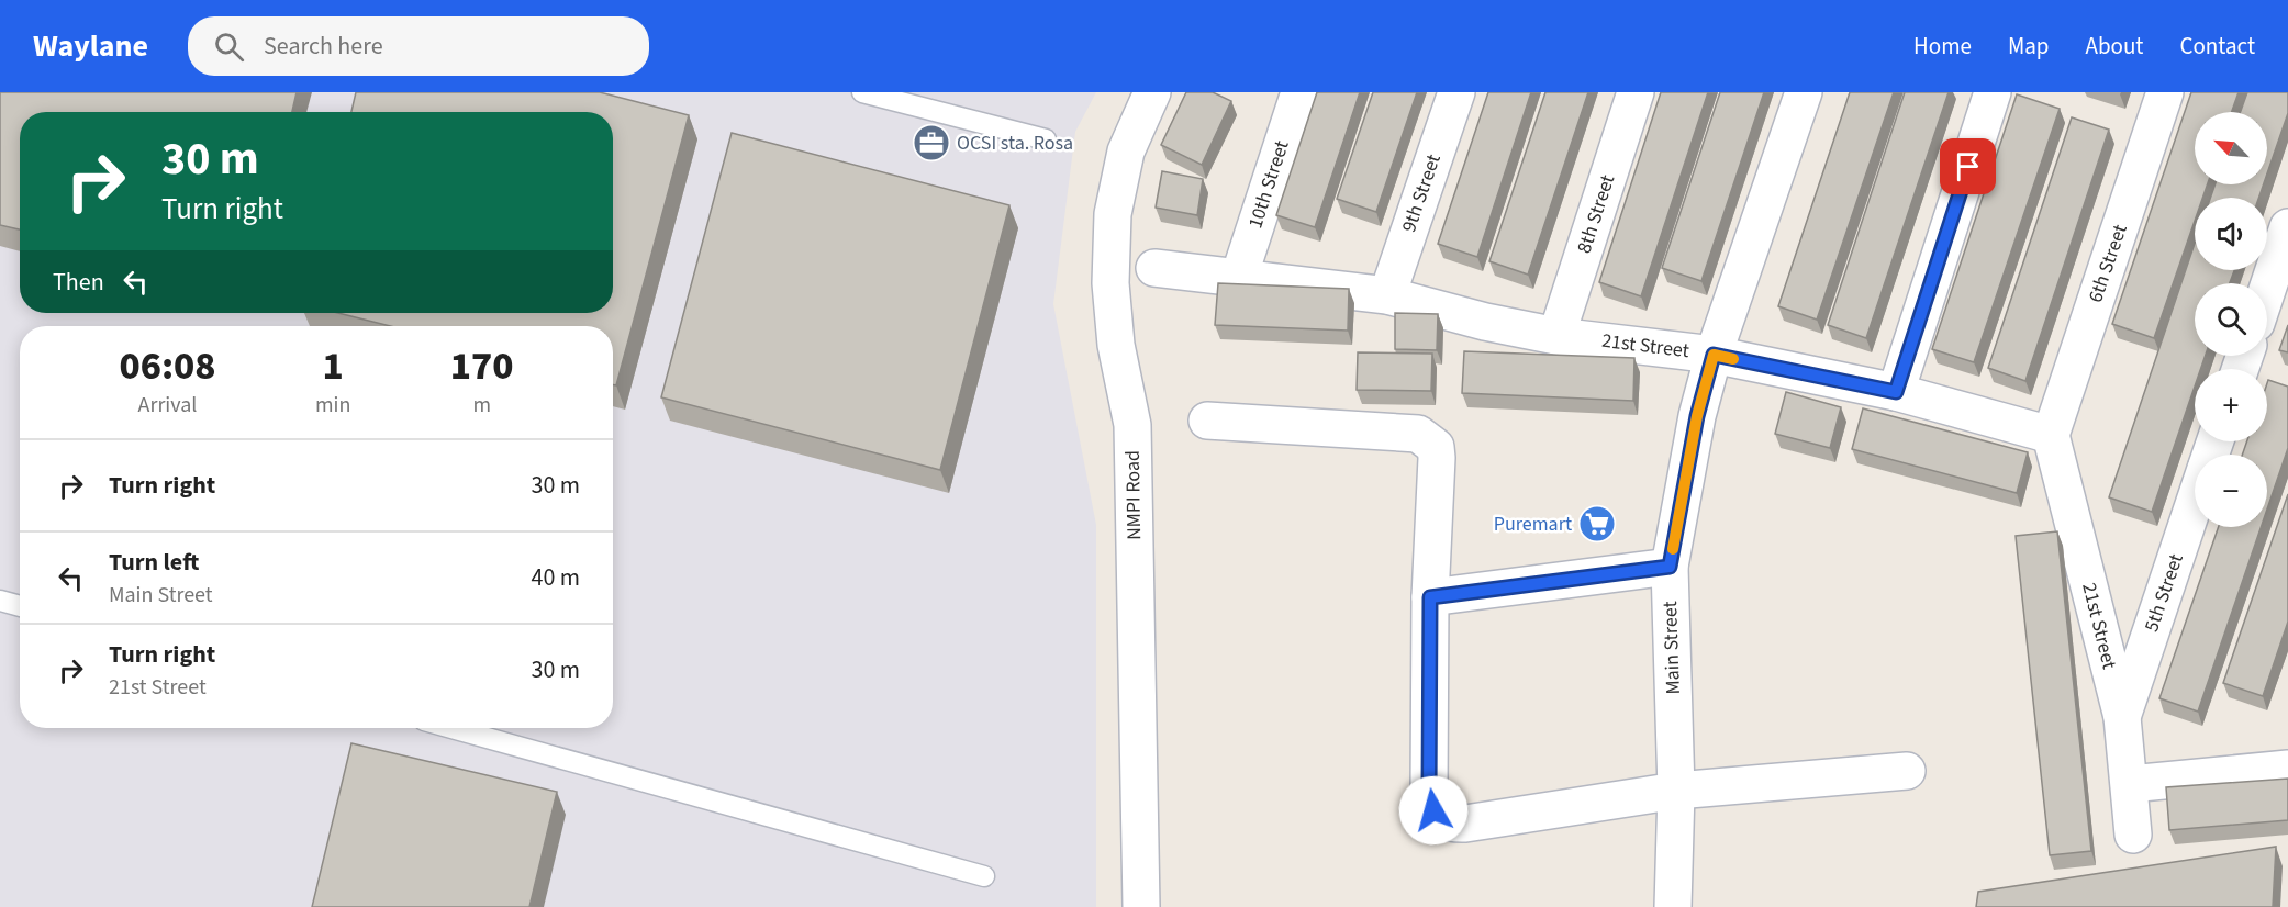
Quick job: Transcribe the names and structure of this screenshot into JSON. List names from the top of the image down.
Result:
{
  "streets": {
    "street": [
      "10th Street",
      "9th Street",
      "8th Street",
      "6th Street",
      "21st Street",
      "NMPI Road",
      "5th Street",
      "Main Street"
    ]
  },
  "crossings": [
    ["10th Street", "21st Street"],
    ["9th Street", "21st Street"],
    ["8th Street", "21st Street"],
    ["6th Street", "21st Street"],
    ["21st Street", "5th Street"],
    ["21st Street", "Main Street"]
  ],
  "places": {
    "office": ["OCSI sta. Rosa"],
    "supermarket": ["Puremart"]
  },
  "north": "top left",
  "page": {
    "header": "Waylane",
    "search": "Search here",
    "nav": [
      "Home",
      "Map",
      "About",
      "Contact"
    ],
    "map_buttons": ["+", "−"],
    "turn": ["30 m", "Turn right"],
    "then": "Then",
    "eta": [
      "06:08",
      "Arrival",
      "1",
      "min",
      "170",
      "m"
    ],
    "list": [
      {
        "name": "Turn right",
        "value": "30 m"
      },
      {
        "name": "Turn left",
        "note": "Main Street",
        "value": "40 m"
      },
      {
        "name": "Turn right",
        "note": "21st Street",
        "value": "30 m"
      }
    ]
  }
}
